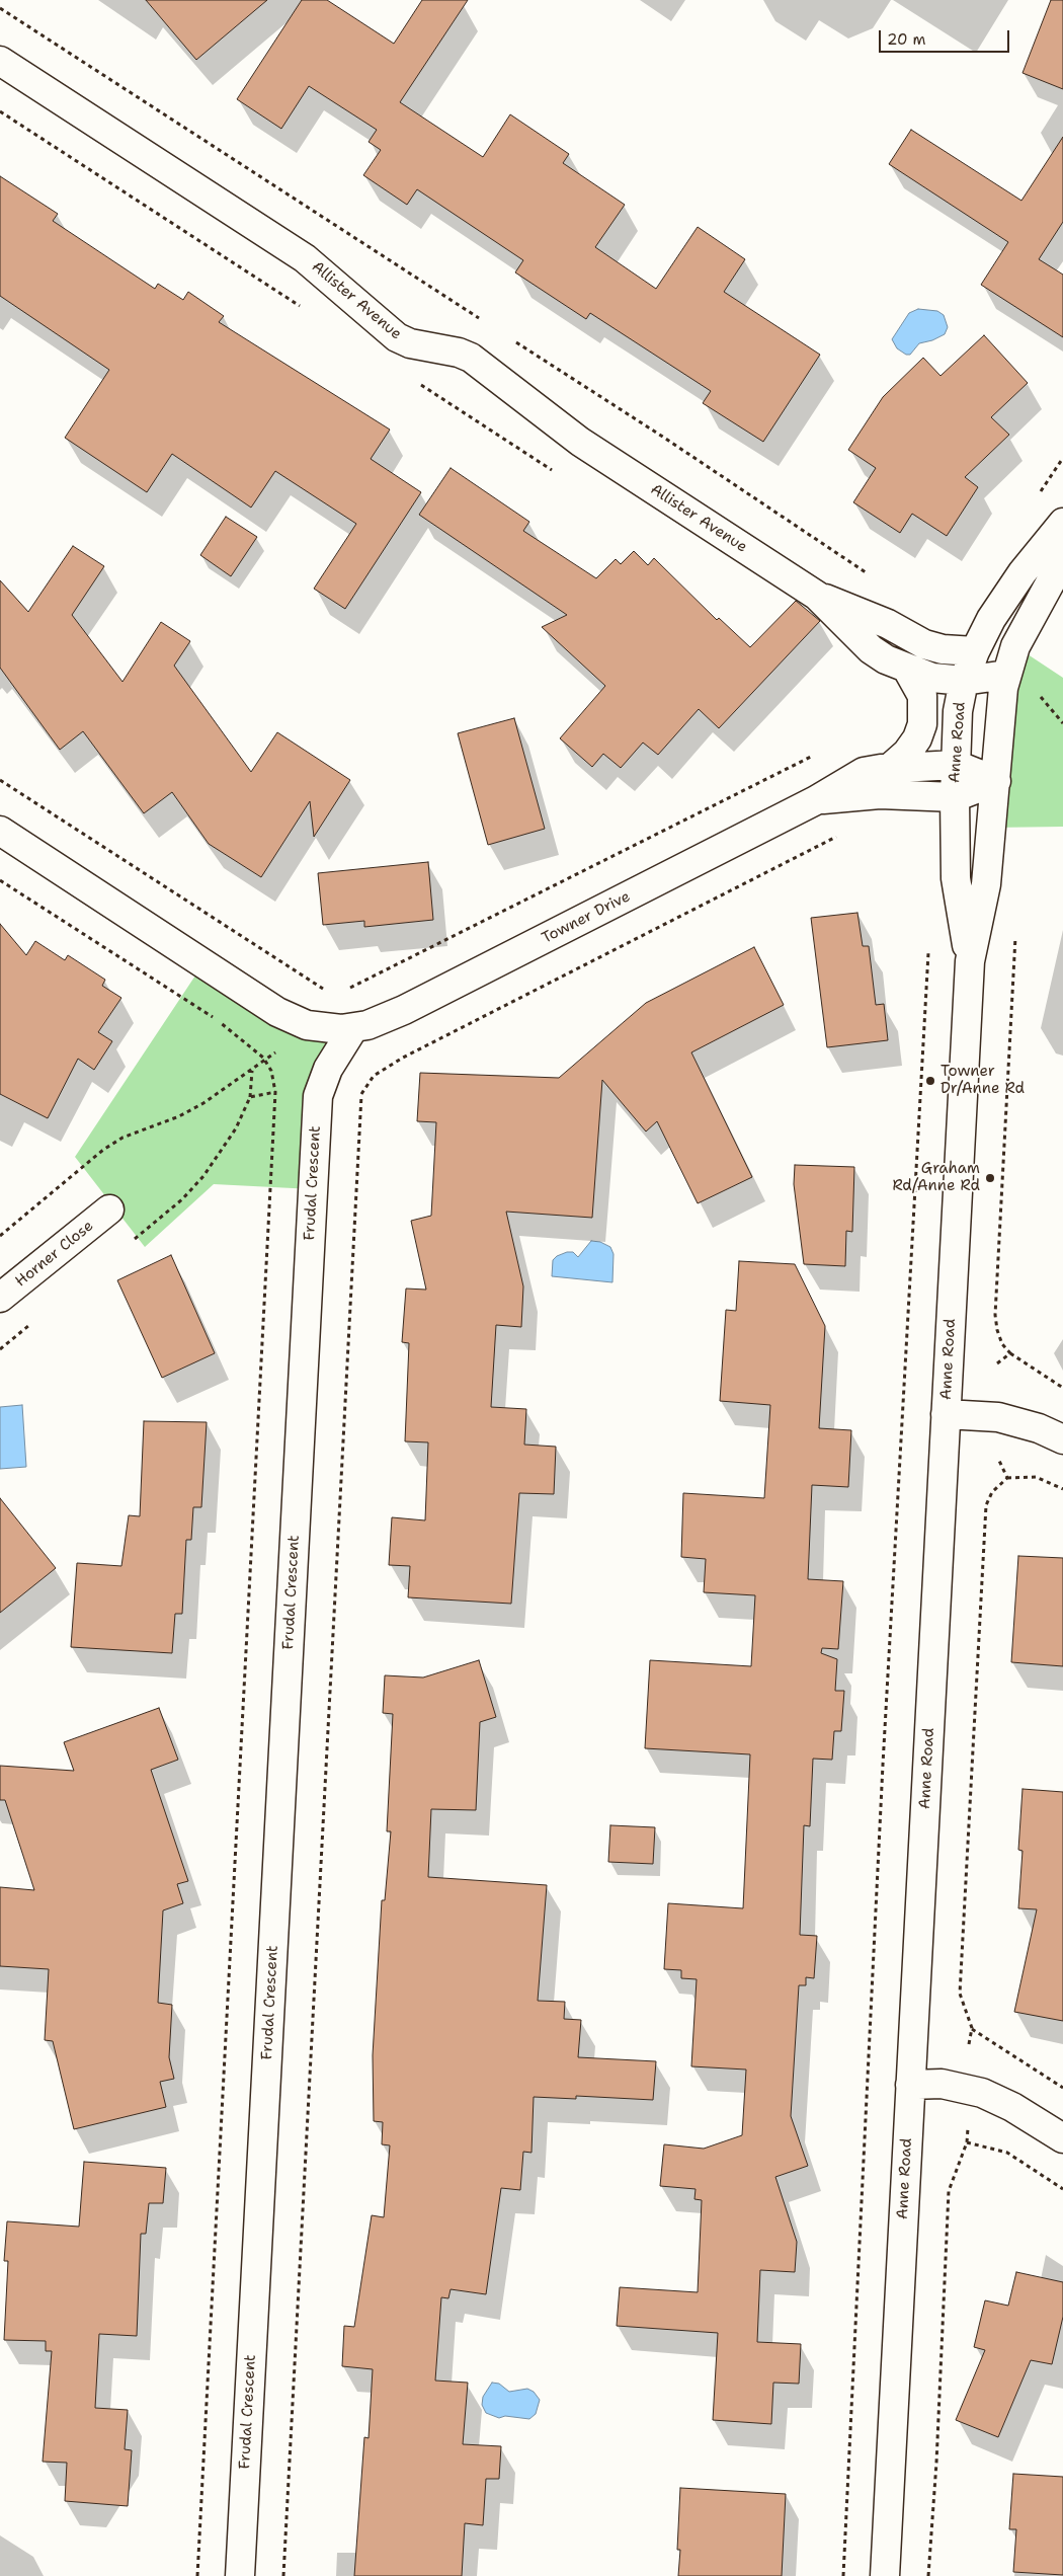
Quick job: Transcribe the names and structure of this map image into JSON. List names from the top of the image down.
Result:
{
  "streets": {
    "street": [
      "Allister Avenue",
      "Anne Road",
      "Towner Drive",
      "Frudal Crescent",
      "Horner Close"
    ]
  },
  "crossings": [
    ["Allister Avenue", "Anne Road"],
    ["Anne Road", "Towner Drive"],
    ["Towner Drive", "Frudal Crescent"]
  ],
  "places": ["Towner Dr/Anne Rd", "Graham Rd/Anne Rd"],
  "scale_bar": "20 m"
}
